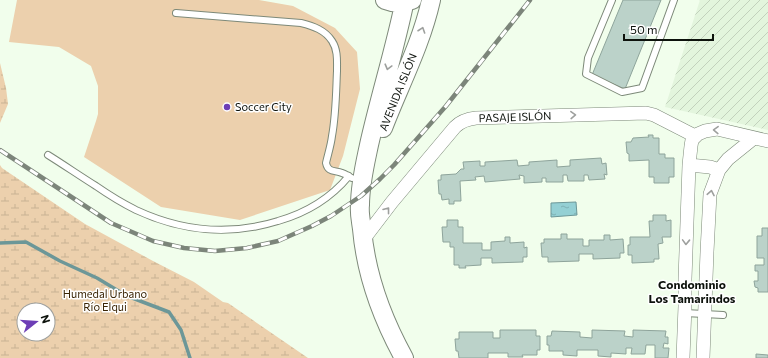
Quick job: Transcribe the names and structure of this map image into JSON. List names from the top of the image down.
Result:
{
  "streets": {
    "main road": ["AVENIDA ISLÓN"],
    "street": ["PASAJE ISLÓN"]
  },
  "crossings": [
    ["AVENIDA ISLÓN", "PASAJE ISLÓN"]
  ],
  "one_way": ["PASAJE ISLÓN"],
  "districts": ["Condominio Los Tamarindos"],
  "parks": ["Humedal Urbano Río Elqui"],
  "places": ["Soccer City"],
  "scale_bar": "50 m",
  "north": "right"
}
